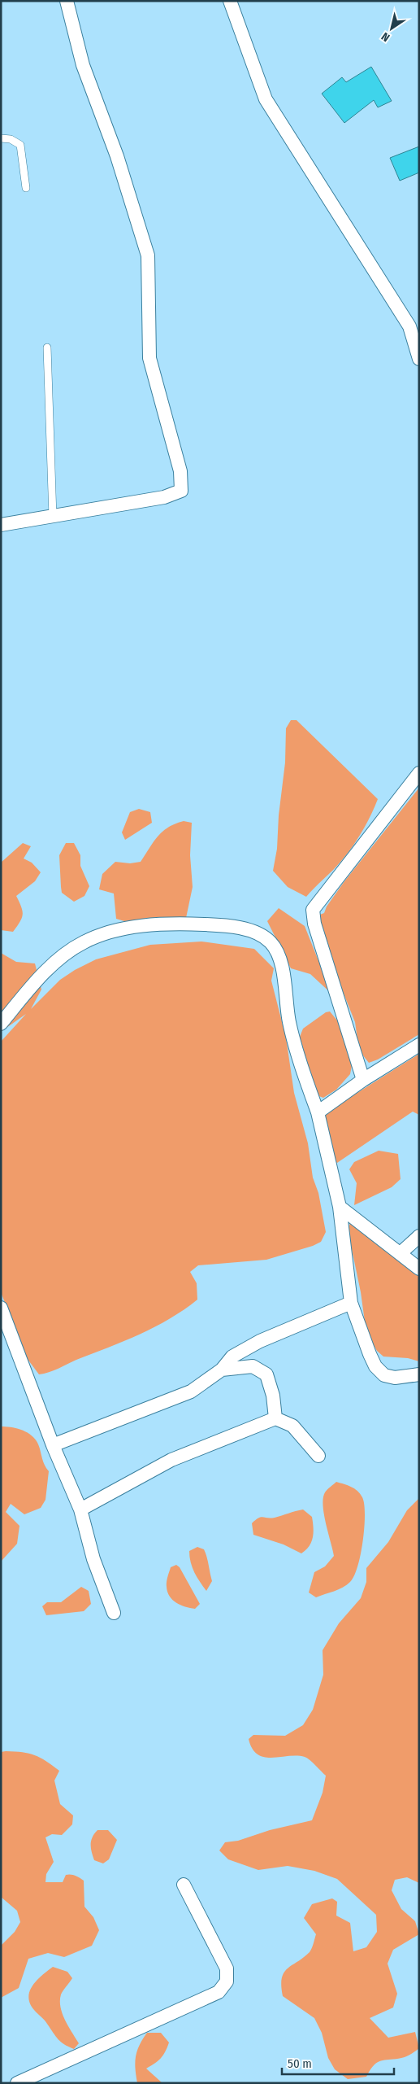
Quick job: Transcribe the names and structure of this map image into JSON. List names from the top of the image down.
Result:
{
  "scale_bar": "50 m",
  "north": "bottom left"
}
